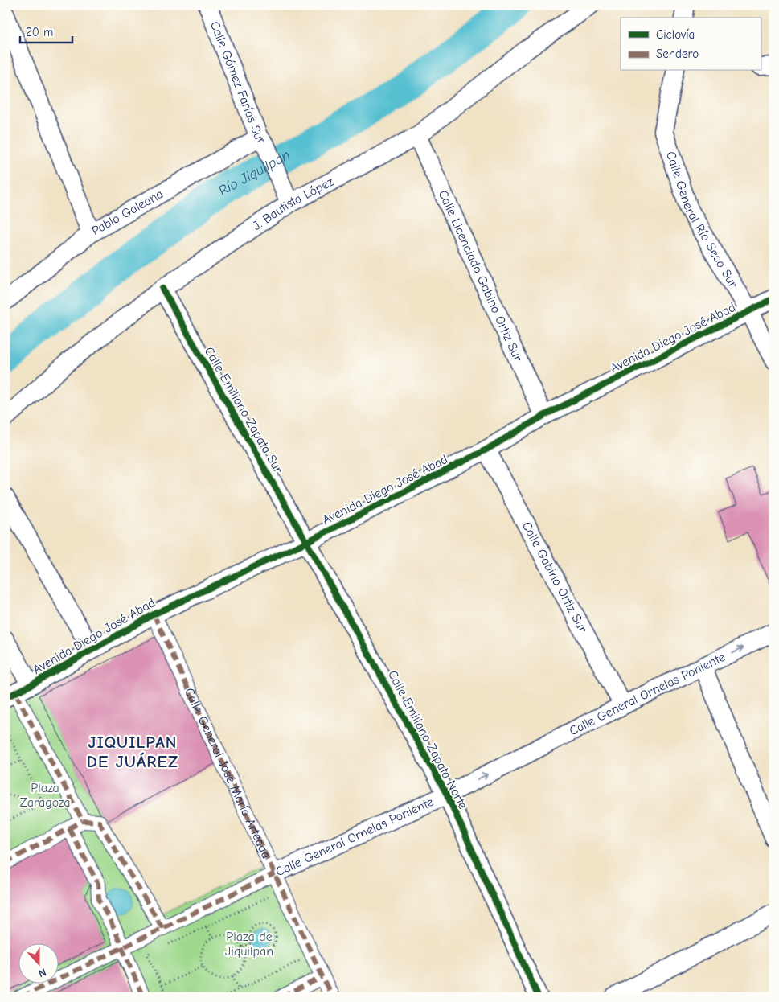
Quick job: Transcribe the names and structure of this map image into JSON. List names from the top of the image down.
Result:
{
  "streets": {
    "street": [
      "Calle Gómez Farías Sur",
      "J. Bautista López",
      "Pablo Galeana",
      "Calle General Río Seco Sur",
      "Calle Licenciado Gabino Ortiz Sur",
      "Avenida Diego José Abad",
      "Calle Emiliano Zapata Sur",
      "Calle Gabino Ortiz Sur",
      "Calle General Ornelas Poniente",
      "Calle Emiliano Zapata Norte",
      "Calle General José María Arteaga"
    ]
  },
  "crossings": [
    ["Calle Gómez Farías Sur", "J. Bautista López"],
    ["Calle Gómez Farías Sur", "Pablo Galeana"],
    ["J. Bautista López", "Calle Licenciado Gabino Ortiz Sur"],
    ["J. Bautista López", "Calle Emiliano Zapata Sur"],
    ["Calle General Río Seco Sur", "Avenida Diego José Abad"],
    ["Calle Licenciado Gabino Ortiz Sur", "Avenida Diego José Abad"],
    ["Avenida Diego José Abad", "Calle Emiliano Zapata Sur"],
    ["Avenida Diego José Abad", "Calle Gabino Ortiz Sur"],
    ["Avenida Diego José Abad", "Calle Emiliano Zapata Norte"],
    ["Avenida Diego José Abad", "Calle General José María Arteaga"],
    ["Calle Emiliano Zapata Sur", "Calle Emiliano Zapata Norte"],
    ["Calle Gabino Ortiz Sur", "Calle General Ornelas Poniente"],
    ["Calle General Ornelas Poniente", "Calle Emiliano Zapata Norte"],
    ["Calle General Ornelas Poniente", "Calle General José María Arteaga"]
  ],
  "districts": ["JIQUILPAN DE JUÁREZ"],
  "water": ["Río Jiquilpan"],
  "parks": ["Plaza Zaragoza", "Plaza de Jiquilpan"],
  "legend": ["Ciclovía", "Sendero"],
  "scale_bar": "20 m",
  "north": "bottom"
}
